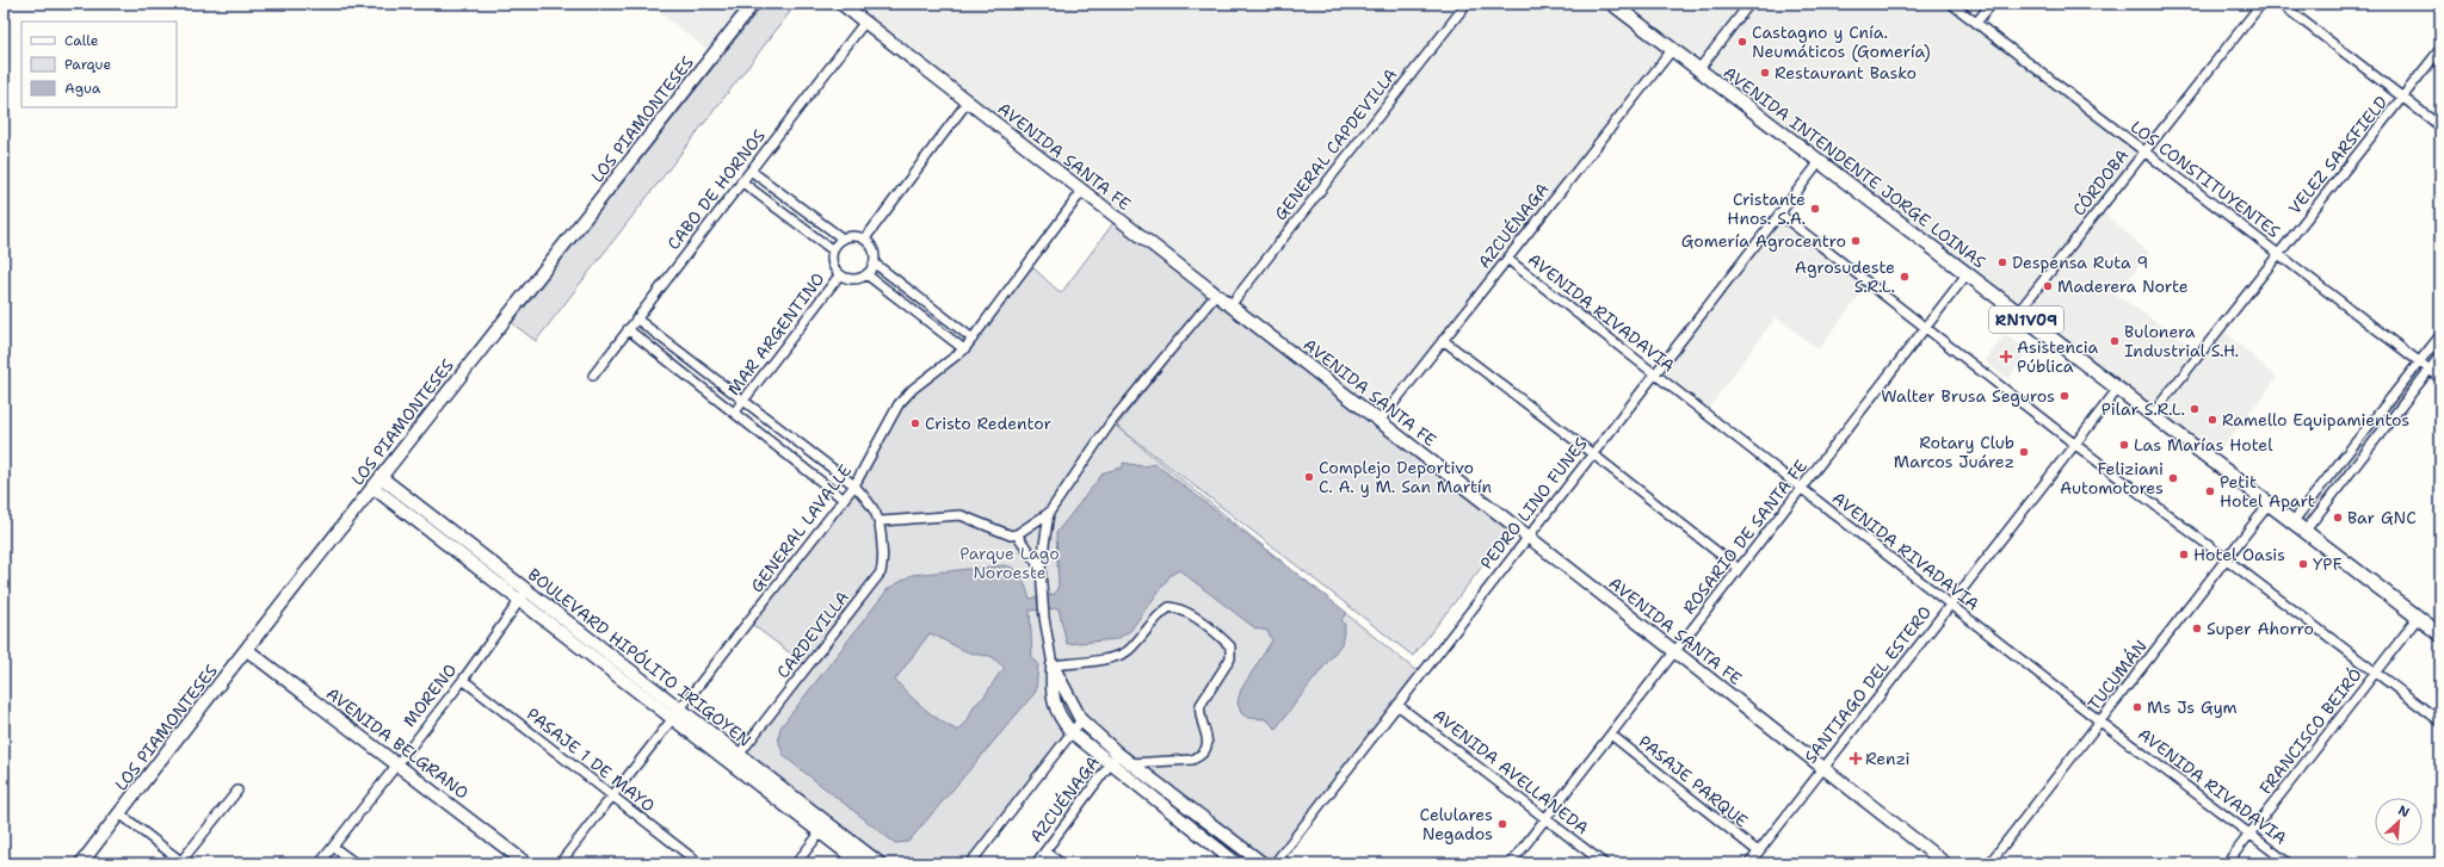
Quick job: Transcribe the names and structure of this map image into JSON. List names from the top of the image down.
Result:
{
  "streets": {
    "main road": ["AVENIDA INTENDENTE JORGE LOINAS", "RN1V09"],
    "street": [
      "LOS PIAMONTESES",
      "GENERAL CAPDEVILLA",
      "VELEZ SARSFIELD",
      "AVENIDA SANTA FE",
      "LOS CONSTITUYENTES",
      "CÓRDOBA",
      "CABO DE HORNOS",
      "AZCUÉNAGA",
      "AVENIDA RIVADAVIA",
      "MAR ARGENTINO",
      "PEDRO LINO FUNES",
      "GENERAL LAVALLE",
      "ROSARIO DE SANTA FE",
      "CARDEVILLA",
      "BOULEVARD HIPÓLITO IRIGOYEN",
      "TUCUMÁN",
      "SANTIAGO DEL ESTERO",
      "MORENO",
      "FRANCISCO BEIRÓ",
      "AVENIDA BELGRANO",
      "PASAJE 1 DE MAYO",
      "AVENIDA AVELLANEDA",
      "PASAJE PARQUE"
    ]
  },
  "crossings": [
    ["LOS PIAMONTESES", "BOULEVARD HIPÓLITO IRIGOYEN"],
    ["LOS PIAMONTESES", "AVENIDA BELGRANO"],
    ["GENERAL CAPDEVILLA", "AVENIDA SANTA FE"],
    ["VELEZ SARSFIELD", "AVENIDA INTENDENTE JORGE LOINAS"],
    ["VELEZ SARSFIELD", "LOS CONSTITUYENTES"],
    ["AVENIDA SANTA FE", "CABO DE HORNOS"],
    ["AVENIDA SANTA FE", "AZCUÉNAGA"],
    ["AVENIDA SANTA FE", "PEDRO LINO FUNES"],
    ["AVENIDA SANTA FE", "GENERAL LAVALLE"],
    ["AVENIDA SANTA FE", "ROSARIO DE SANTA FE"],
    ["AVENIDA SANTA FE", "SANTIAGO DEL ESTERO"],
    ["AVENIDA INTENDENTE JORGE LOINAS", "CÓRDOBA"],
    ["AVENIDA INTENDENTE JORGE LOINAS", "AZCUÉNAGA"],
    ["AVENIDA INTENDENTE JORGE LOINAS", "PEDRO LINO FUNES"],
    ["AVENIDA INTENDENTE JORGE LOINAS", "ROSARIO DE SANTA FE"],
    ["AVENIDA INTENDENTE JORGE LOINAS", "TUCUMÁN"],
    ["AVENIDA INTENDENTE JORGE LOINAS", "SANTIAGO DEL ESTERO"],
    ["AVENIDA INTENDENTE JORGE LOINAS", "FRANCISCO BEIRÓ"],
    ["LOS CONSTITUYENTES", "CÓRDOBA"],
    ["AZCUÉNAGA", "AVENIDA RIVADAVIA"],
    ["AVENIDA RIVADAVIA", "PEDRO LINO FUNES"],
    ["AVENIDA RIVADAVIA", "ROSARIO DE SANTA FE"],
    ["AVENIDA RIVADAVIA", "TUCUMÁN"],
    ["AVENIDA RIVADAVIA", "SANTIAGO DEL ESTERO"],
    ["AVENIDA RIVADAVIA", "FRANCISCO BEIRÓ"],
    ["PEDRO LINO FUNES", "AVENIDA AVELLANEDA"],
    ["GENERAL LAVALLE", "BOULEVARD HIPÓLITO IRIGOYEN"],
    ["GENERAL LAVALLE", "PASAJE 1 DE MAYO"],
    ["ROSARIO DE SANTA FE", "AVENIDA AVELLANEDA"],
    ["ROSARIO DE SANTA FE", "PASAJE PARQUE"],
    ["CARDEVILLA", "BOULEVARD HIPÓLITO IRIGOYEN"],
    ["BOULEVARD HIPÓLITO IRIGOYEN", "MORENO"],
    ["SANTIAGO DEL ESTERO", "PASAJE PARQUE"],
    ["MORENO", "AVENIDA BELGRANO"],
    ["MORENO", "PASAJE 1 DE MAYO"]
  ],
  "parks": ["Parque Lago Noroeste"],
  "places": {
    "other": [
      "Castagno y Cnía. Neumáticos (Gomería)",
      "Restaurant Basko",
      "Cristante Hnos. S.A.",
      "Gomería Agrocentro",
      "Despensa Ruta 9",
      "Agrosudeste S.R.L.",
      "Maderera Norte",
      "Bulonera Industrial S.H.",
      "Walter Brusa Seguros",
      "Pilar S.R.L.",
      "Ramello Equipamientos",
      "Cristo Redentor",
      "Las Marías Hotel",
      "Rotary Club Marcos Juárez",
      "Complejo Deportivo C. A. y M. San Martín",
      "Feliziani Automotores",
      "Petit Hotel Apart",
      "Bar GNC",
      "Hotel Oasis",
      "YPF",
      "Super Ahorro",
      "Ms Js Gym",
      "Celulares Negados"
    ],
    "health": ["Asistencia Pública", "Renzi"]
  },
  "legend": ["Calle", "Parque", "Agua"],
  "north": "top right"
}
